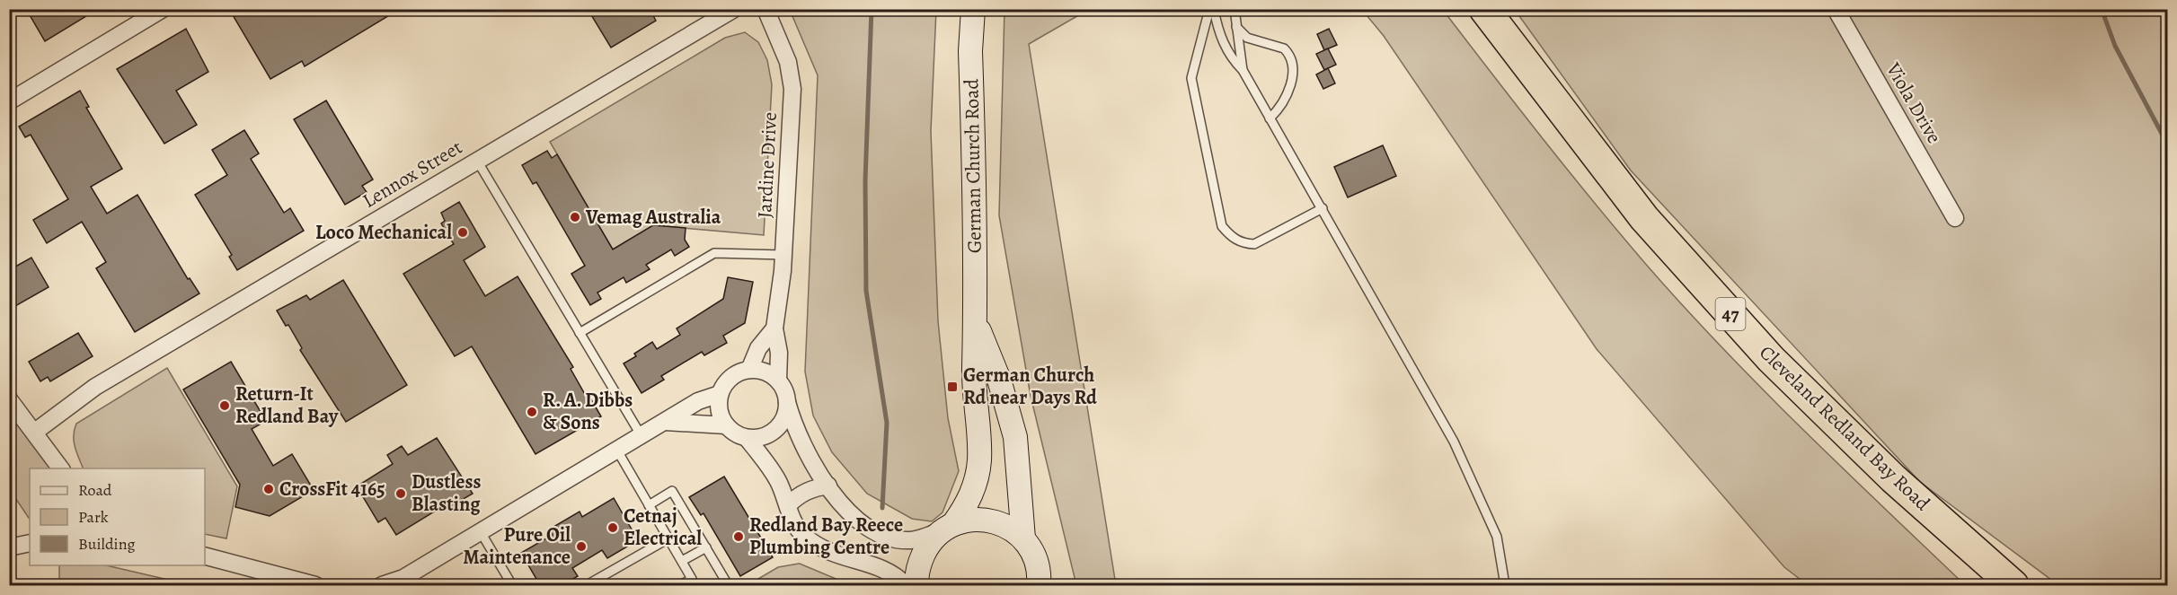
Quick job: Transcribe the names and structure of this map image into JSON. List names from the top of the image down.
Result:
{
  "streets": {
    "highway": ["47", "Cleveland Redland Bay Road"],
    "street": [
      "Viola Drive",
      "Jardine Drive",
      "German Church Road",
      "Lennox Street"
    ]
  },
  "places": {
    "other": [
      "Vemag Australia",
      "Loco Mechanical",
      "Return-It Redland Bay",
      "R. A. Dibbs & Sons",
      "CrossFit 4165",
      "Dustless Blasting",
      "Cetnaj Electrical",
      "Redland Bay Reece Plumbing Centre",
      "Pure Oil Maintenance"
    ],
    "transit": ["German Church Rd near Days Rd"]
  },
  "legend": ["Road", "Park", "Building"]
}
